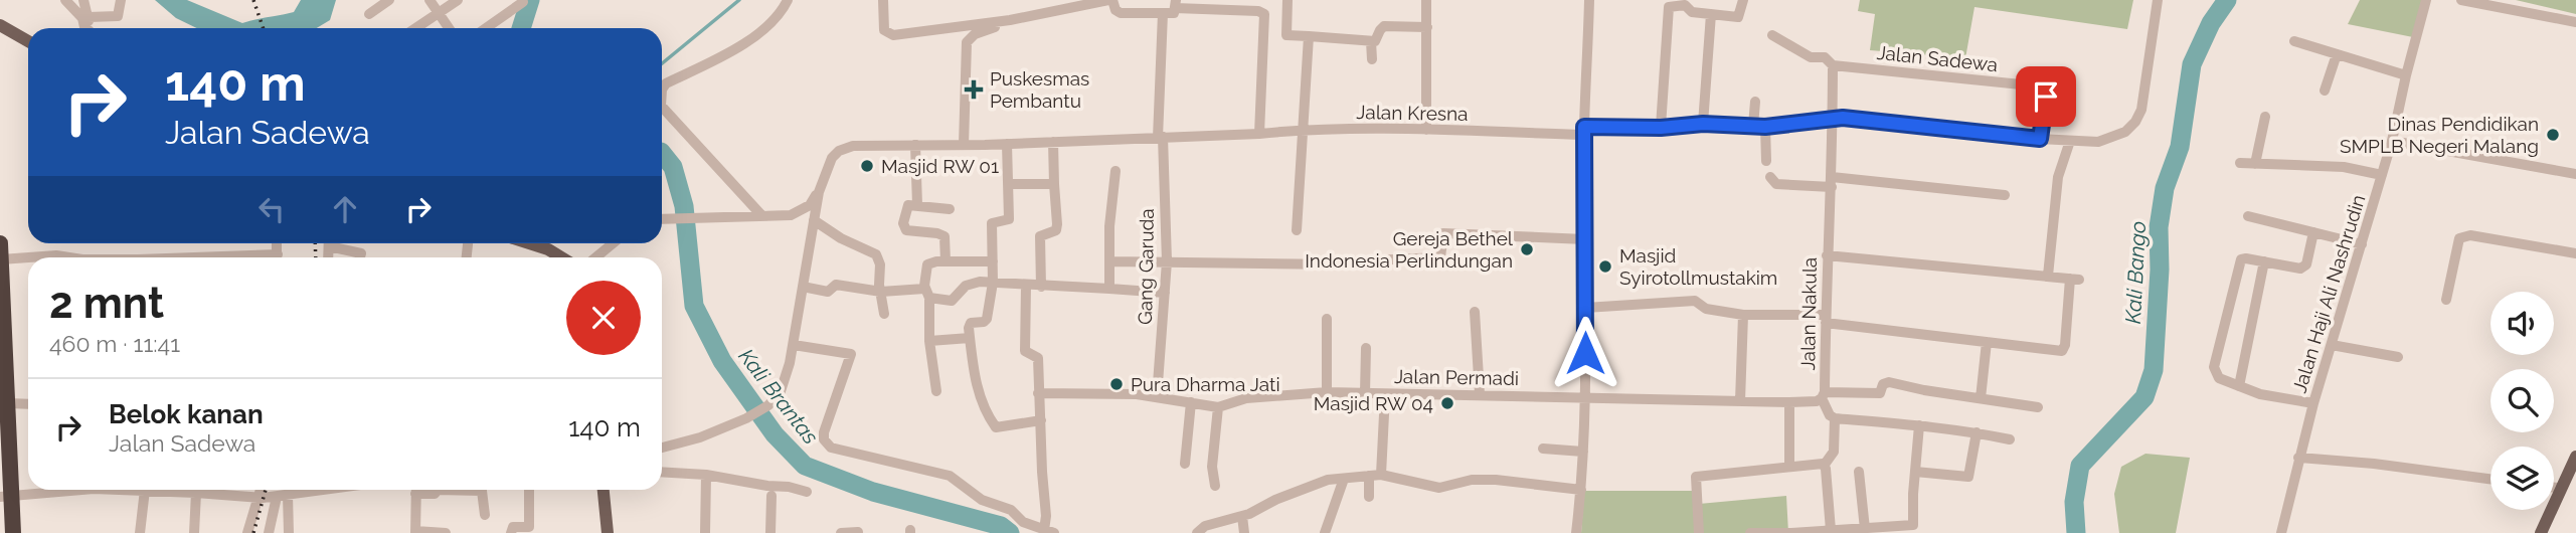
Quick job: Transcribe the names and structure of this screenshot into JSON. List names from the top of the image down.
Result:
{
  "streets": {
    "street": [
      "Jalan Sadewa",
      "Jalan Kresna",
      "Gang Garuda",
      "Jalan Haji Ali Nashrudin",
      "Jalan Nakula",
      "Jalan Permadi"
    ]
  },
  "crossings": [
    ["Jalan Kresna", "Gang Garuda"],
    ["Jalan Nakula", "Jalan Permadi"]
  ],
  "water": ["Kali Bango", "Kali Brantas"],
  "places": {
    "health": ["Puskesmas Pembantu"],
    "other": [
      "Dinas Pendidikan SMPLB Negeri Malang",
      "Masjid RW 01",
      "Gereja Bethel Indonesia Perlindungan",
      "Masjid Syirotollmustakim",
      "Pura Dharma Jati",
      "Masjid RW 04"
    ]
  },
  "page": {
    "turn": ["140 m", "Jalan Sadewa"],
    "heading": ["2 mnt", "460 m · 11:41"],
    "list": [
      {
        "name": "Belok kanan",
        "note": "Jalan Sadewa",
        "value": "140 m"
      }
    ]
  }
}
